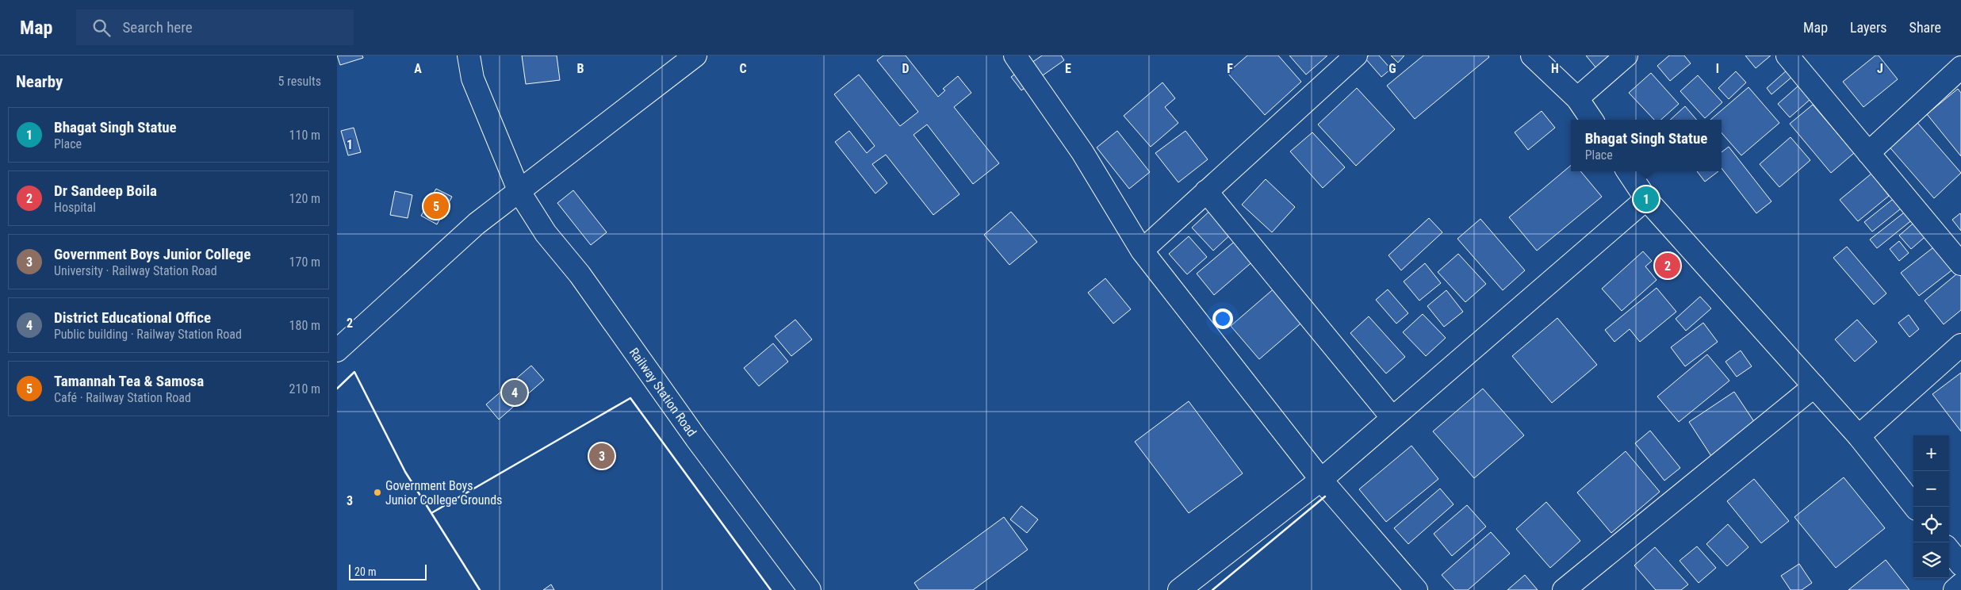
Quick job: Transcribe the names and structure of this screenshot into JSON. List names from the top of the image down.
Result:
{
  "streets": {
    "street": ["Railway Station Road"]
  },
  "places": ["Government Boys Junior College Grounds"],
  "scale_bar": "20 m",
  "page": {
    "header": "Map",
    "search": "Search here",
    "nav": ["Map", "Layers", "Share"],
    "heading": ["Nearby", "5 results"],
    "list": [
      {
        "mark": "1",
        "name": "Bhagat Singh Statue",
        "note": "Place",
        "value": "110 m"
      },
      {
        "mark": "2",
        "name": "Dr Sandeep Boila",
        "note": "Hospital",
        "value": "120 m"
      },
      {
        "mark": "3",
        "name": "Government Boys Junior College",
        "note": "University · Railway Station Road",
        "value": "170 m"
      },
      {
        "mark": "4",
        "name": "District Educational Office",
        "note": "Public building · Railway Station Road",
        "value": "180 m"
      },
      {
        "mark": "5",
        "name": "Tamannah Tea & Samosa",
        "note": "Café · Railway Station Road",
        "value": "210 m"
      }
    ],
    "popup": ["Bhagat Singh Statue", "Place"],
    "pins": [
      "1",
      "5",
      "2",
      "4",
      "3"
    ],
    "map_buttons": ["+", "−"],
    "scale": "20 m"
  },
  "grid": {
    "columns": [
      "A",
      "B",
      "C",
      "D",
      "E",
      "F",
      "G",
      "H",
      "I",
      "J"
    ],
    "rows": ["1", "2", "3"]
  }
}
